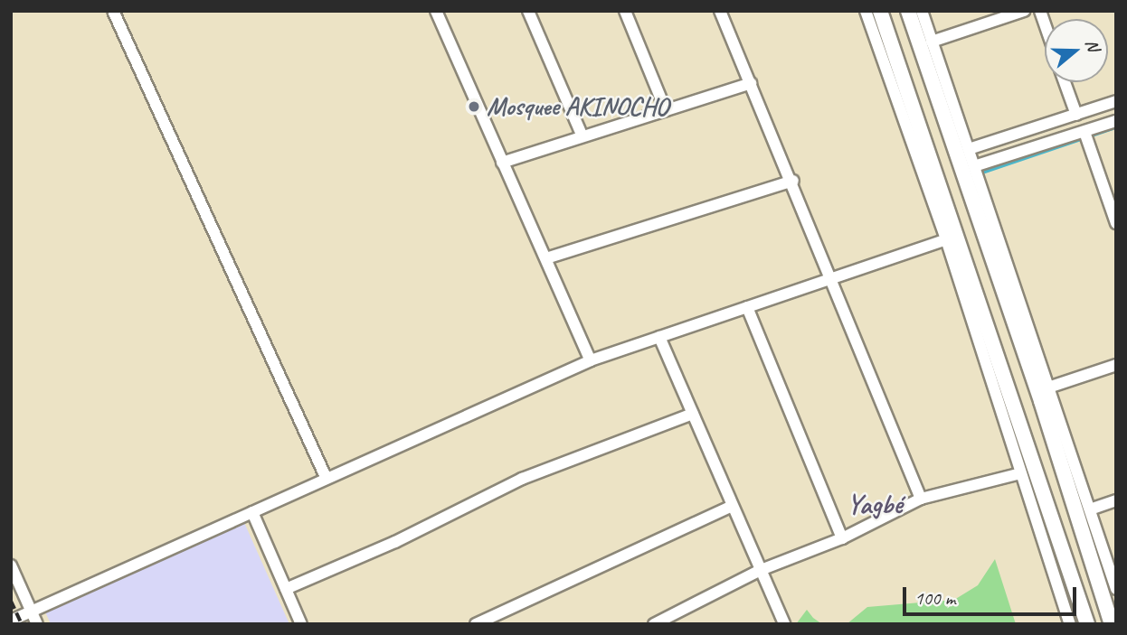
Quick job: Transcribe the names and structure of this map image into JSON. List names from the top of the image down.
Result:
{
  "districts": ["Yagbé"],
  "places": ["Mosquee AKINOCHO"],
  "scale_bar": "100 m",
  "north": "right"
}
